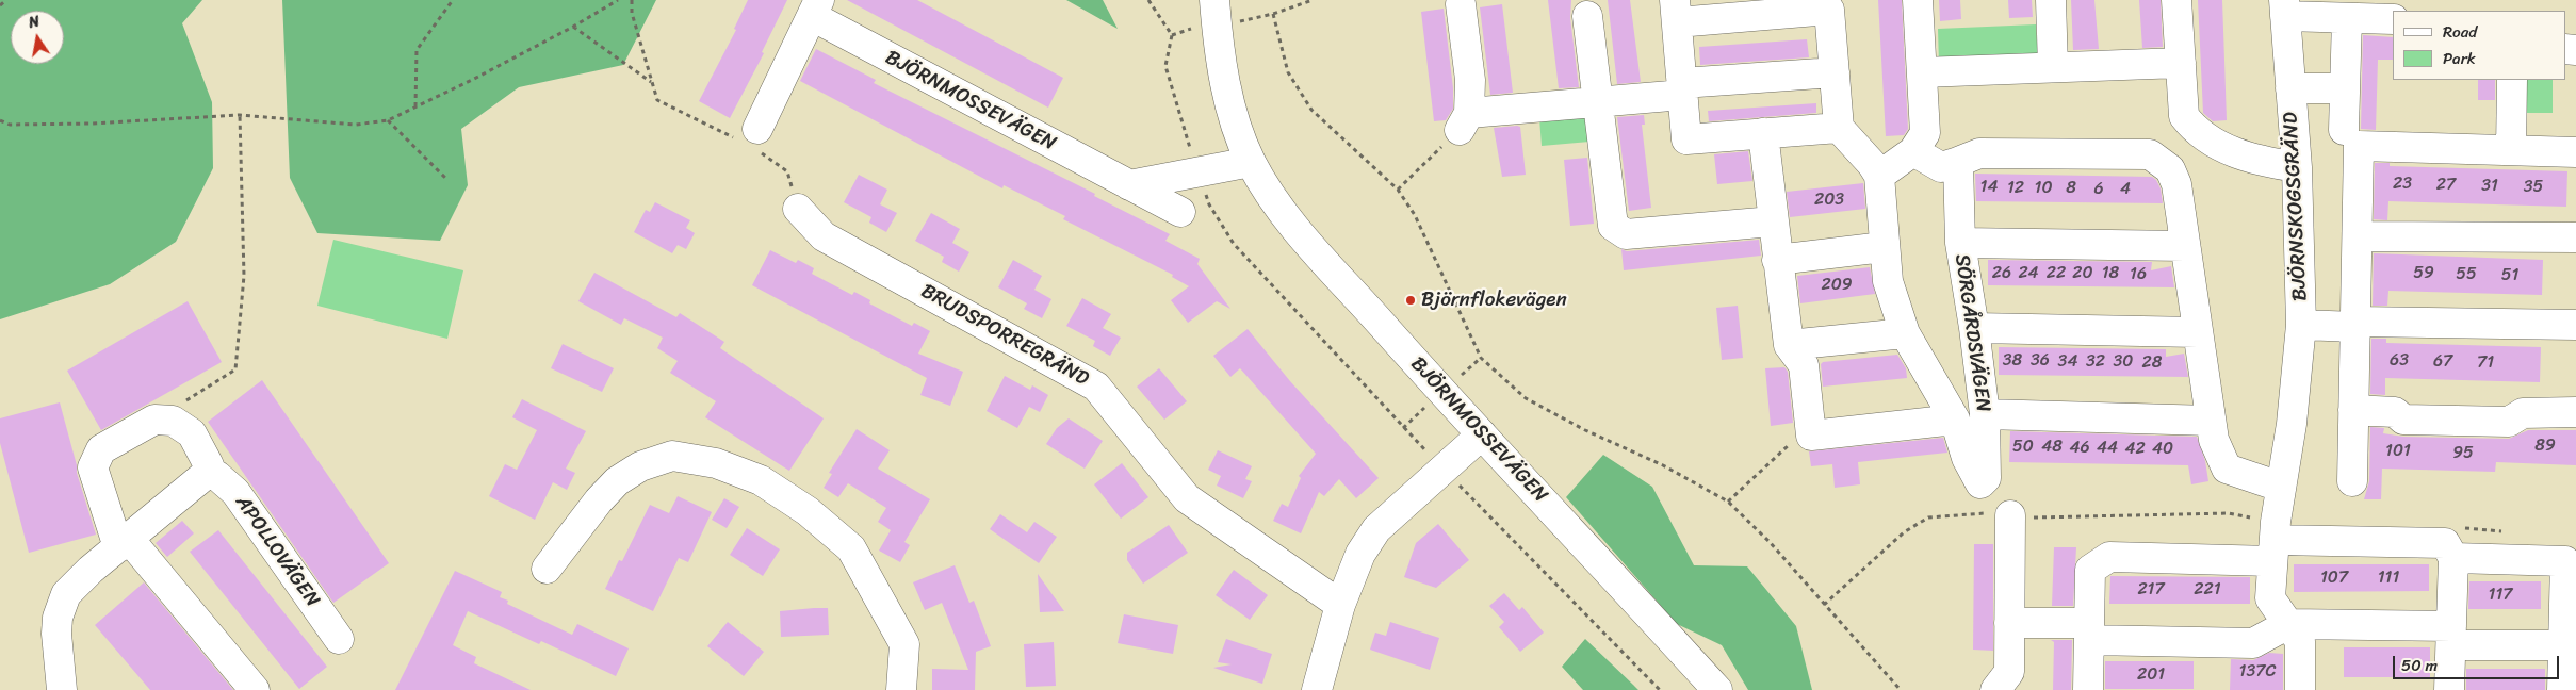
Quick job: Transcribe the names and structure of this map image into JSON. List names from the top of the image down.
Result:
{
  "streets": {
    "street": [
      "BJÖRNMOSSEVÄGEN",
      "BJÖRNSKOGSGRÄND",
      "SÖRGÅRDSVÄGEN",
      "BRUDSPORREGRÄND",
      "APOLLOVÄGEN"
    ]
  },
  "places": ["Björnflokevägen"],
  "house_numbers": [
    "23",
    "27",
    "31",
    "14",
    "35",
    "12",
    "10",
    "8",
    "6",
    "4",
    "203",
    "26",
    "24",
    "22",
    "20",
    "18",
    "59",
    "16",
    "55",
    "51",
    "209",
    "38",
    "36",
    "63",
    "34",
    "32",
    "30",
    "67",
    "28",
    "71",
    "89",
    "50",
    "48",
    "46",
    "44",
    "42",
    "40",
    "101",
    "95",
    "107",
    "111",
    "217",
    "221",
    "117",
    "137C",
    "201"
  ],
  "legend": ["Road", "Park"],
  "scale_bar": "50 m",
  "north": "top"
}
